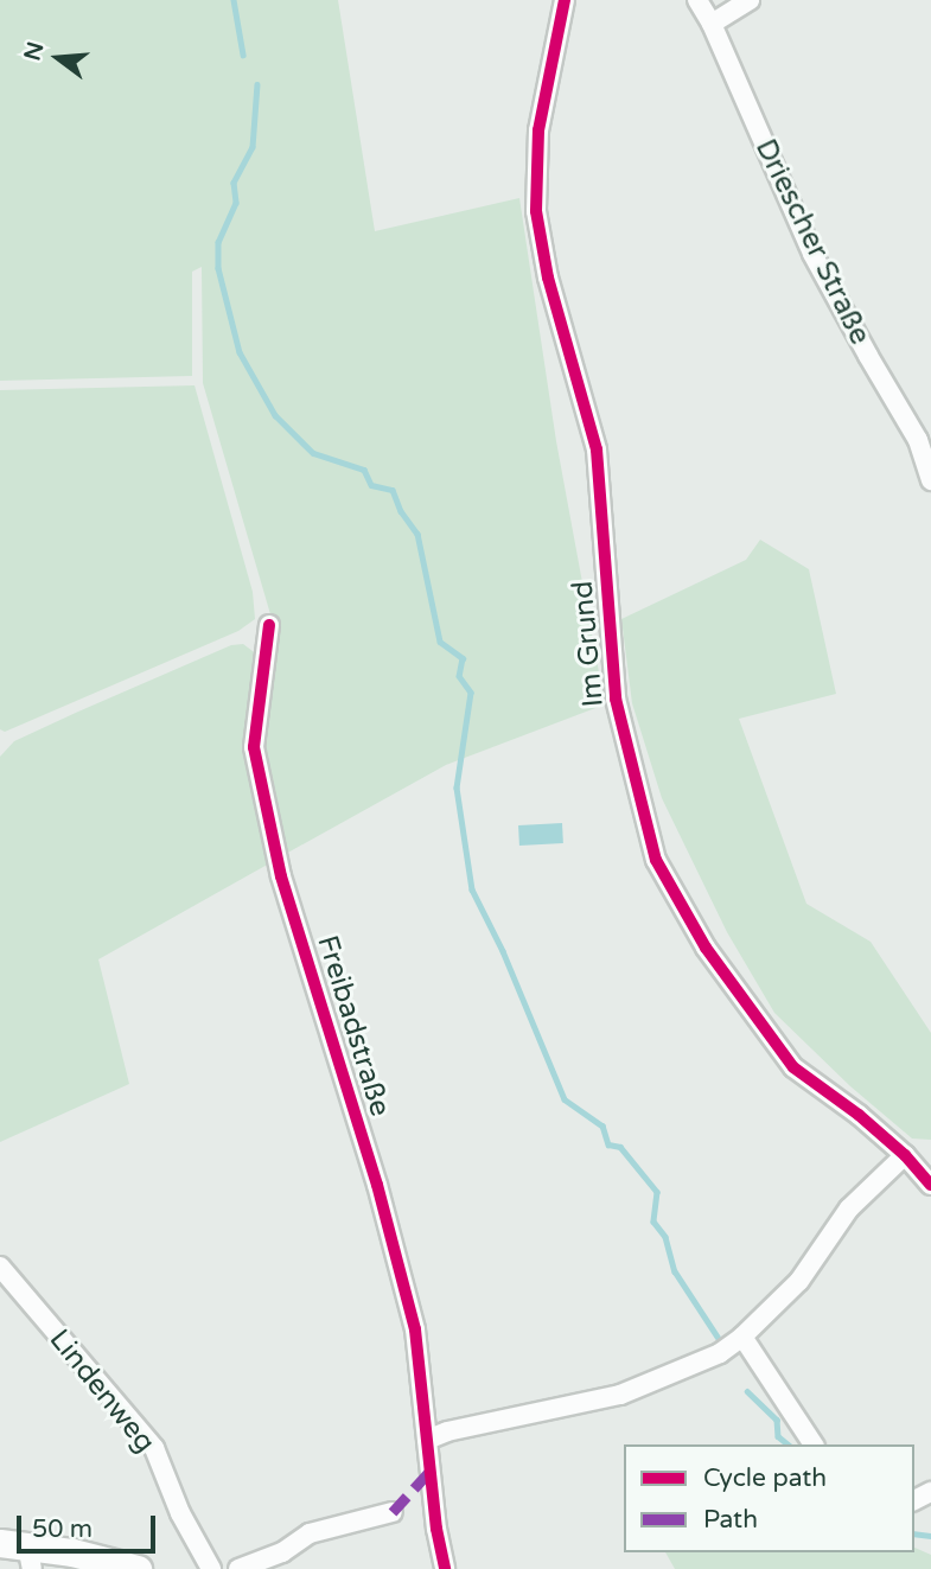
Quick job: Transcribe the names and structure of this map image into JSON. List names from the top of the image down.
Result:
{
  "streets": {
    "street": [
      "Driescher Straße",
      "Im Grund",
      "Freibadstraße",
      "Lindenweg"
    ]
  },
  "legend": ["Cycle path", "Path"],
  "scale_bar": "50 m",
  "north": "left"
}
